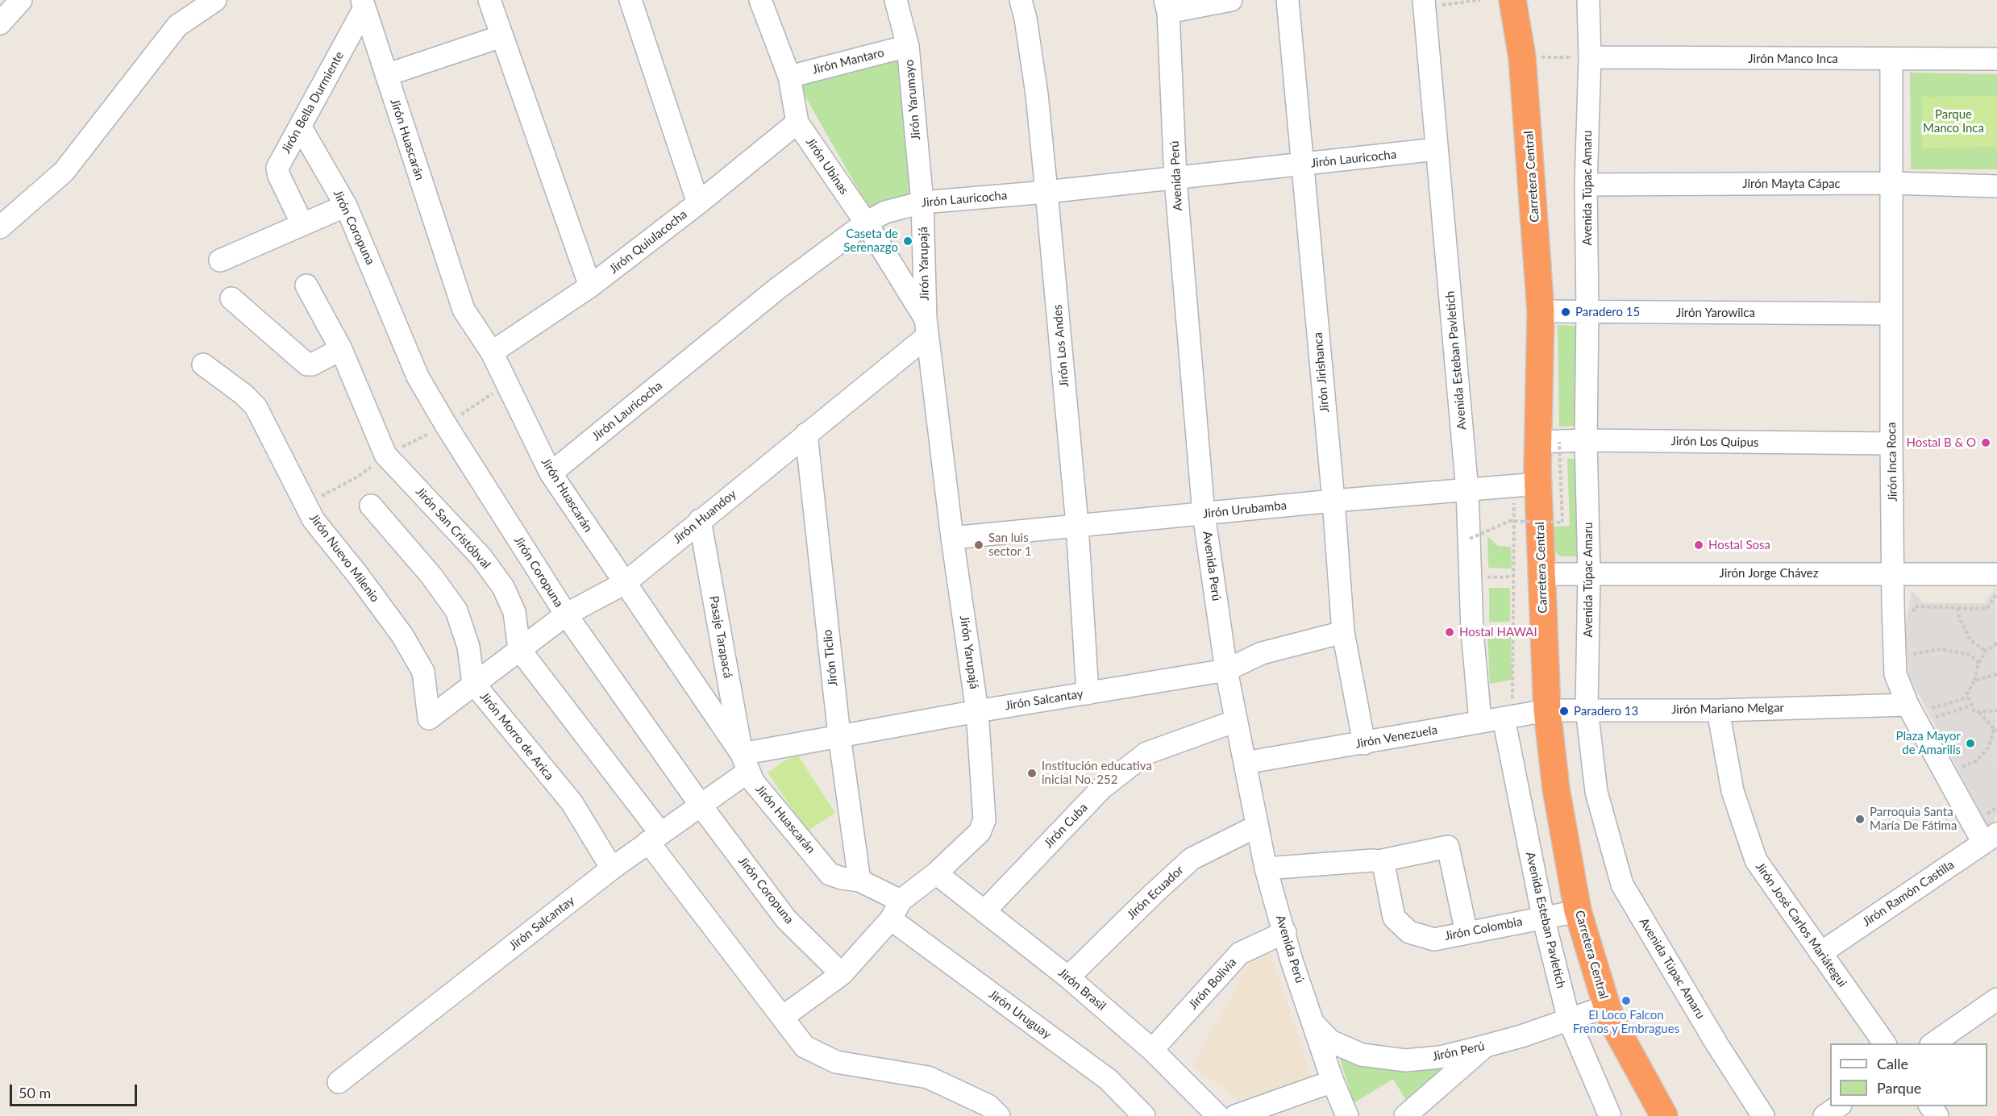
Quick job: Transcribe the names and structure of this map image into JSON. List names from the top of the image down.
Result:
{
  "streets": {
    "highway": ["Carretera Central"],
    "street": [
      "Jirón Manco Inca",
      "Jirón Mantaro",
      "Jirón Yarumayo",
      "Jirón Bella Durmiente",
      "Jirón Huascarán",
      "Jirón Lauricocha",
      "Jirón Ubinas",
      "Avenida Perú",
      "Jirón Mayta Cápac",
      "Avenida Túpac Amaru",
      "Jirón Coropuna",
      "Jirón Quiulacocha",
      "Jirón Yarupajá",
      "Jirón Yarowilca",
      "Jirón Los Andes",
      "Avenida Esteban Pavletich",
      "Jirón Jirishanca",
      "Jirón Los Quipus",
      "Jirón Inca Roca",
      "Jirón Urubamba",
      "Jirón Huandoy",
      "Jirón San Cristóbval",
      "Jirón Nuevo Milenio",
      "Jirón Jorge Chávez",
      "Pasaje Tarapacá",
      "Jirón Ticlio",
      "Jirón Salcantay",
      "Jirón Mariano Melgar",
      "Jirón Morro de Arica",
      "Jirón Venezuela",
      "Jirón Cuba",
      "Jirón Ecuador",
      "Jirón Ramón Castilla",
      "Jirón José Carlos Mariátegui",
      "Jirón Colombia",
      "Jirón Bolivia",
      "Jirón Brasil",
      "Jirón Uruguay",
      "Jirón Perú"
    ]
  },
  "crossings": [
    ["Jirón Manco Inca", "Avenida Túpac Amaru"],
    ["Jirón Manco Inca", "Jirón Inca Roca"],
    ["Jirón Mantaro", "Jirón Yarumayo"],
    ["Jirón Mantaro", "Jirón Ubinas"],
    ["Jirón Yarumayo", "Jirón Lauricocha"],
    ["Jirón Yarumayo", "Jirón Yarupajá"],
    ["Jirón Bella Durmiente", "Jirón Huascarán"],
    ["Jirón Bella Durmiente", "Jirón Coropuna"],
    ["Jirón Huascarán", "Jirón Lauricocha"],
    ["Jirón Huascarán", "Jirón Quiulacocha"],
    ["Jirón Huascarán", "Jirón Yarupajá"],
    ["Jirón Huascarán", "Jirón Huandoy"],
    ["Jirón Huascarán", "Pasaje Tarapacá"],
    ["Jirón Huascarán", "Jirón Ticlio"],
    ["Jirón Huascarán", "Jirón Salcantay"],
    ["Jirón Huascarán", "Jirón Uruguay"],
    ["Jirón Lauricocha", "Jirón Ubinas"],
    ["Jirón Lauricocha", "Avenida Perú"],
    ["Jirón Lauricocha", "Jirón Yarupajá"],
    ["Jirón Lauricocha", "Jirón Los Andes"],
    ["Jirón Lauricocha", "Avenida Esteban Pavletich"],
    ["Jirón Lauricocha", "Jirón Jirishanca"],
    ["Jirón Ubinas", "Jirón Quiulacocha"],
    ["Jirón Ubinas", "Jirón Yarupajá"],
    ["Jirón Ubinas", "Jirón Huandoy"],
    ["Avenida Perú", "Jirón Urubamba"],
    ["Avenida Perú", "Jirón Salcantay"],
    ["Avenida Perú", "Jirón Venezuela"],
    ["Avenida Perú", "Jirón Cuba"],
    ["Avenida Perú", "Jirón Ecuador"],
    ["Avenida Perú", "Jirón Bolivia"],
    ["Avenida Perú", "Jirón Perú"],
    ["Carretera Central", "Jirón Yarowilca"],
    ["Carretera Central", "Jirón Los Quipus"],
    ["Carretera Central", "Jirón Urubamba"],
    ["Carretera Central", "Jirón Jorge Chávez"],
    ["Carretera Central", "Jirón Mariano Melgar"],
    ["Carretera Central", "Jirón Venezuela"],
    ["Carretera Central", "Jirón Colombia"],
    ["Carretera Central", "Jirón Perú"],
    ["Jirón Mayta Cápac", "Avenida Túpac Amaru"],
    ["Jirón Mayta Cápac", "Jirón Inca Roca"],
    ["Avenida Túpac Amaru", "Jirón Yarowilca"],
    ["Avenida Túpac Amaru", "Jirón Los Quipus"],
    ["Avenida Túpac Amaru", "Jirón Jorge Chávez"],
    ["Avenida Túpac Amaru", "Jirón Mariano Melgar"],
    ["Jirón Coropuna", "Jirón Yarupajá"],
    ["Jirón Coropuna", "Jirón Huandoy"],
    ["Jirón Coropuna", "Jirón Salcantay"],
    ["Jirón Yarupajá", "Jirón Urubamba"],
    ["Jirón Yarupajá", "Jirón Huandoy"],
    ["Jirón Yarupajá", "Jirón Salcantay"],
    ["Jirón Yarupajá", "Jirón Brasil"],
    ["Jirón Yarupajá", "Jirón Uruguay"],
    ["Jirón Yarowilca", "Jirón Inca Roca"],
    ["Jirón Los Andes", "Jirón Urubamba"],
    ["Jirón Los Andes", "Jirón Salcantay"],
    ["Avenida Esteban Pavletich", "Jirón Urubamba"],
    ["Avenida Esteban Pavletich", "Jirón Venezuela"],
    ["Avenida Esteban Pavletich", "Jirón Colombia"],
    ["Avenida Esteban Pavletich", "Jirón Perú"],
    ["Jirón Jirishanca", "Jirón Urubamba"],
    ["Jirón Jirishanca", "Jirón Salcantay"],
    ["Jirón Jirishanca", "Jirón Venezuela"],
    ["Jirón Los Quipus", "Jirón Inca Roca"],
    ["Jirón Inca Roca", "Jirón Jorge Chávez"],
    ["Jirón Inca Roca", "Jirón Mariano Melgar"],
    ["Jirón Inca Roca", "Jirón Ramón Castilla"],
    ["Jirón Huandoy", "Jirón San Cristóbval"],
    ["Jirón Huandoy", "Jirón Nuevo Milenio"],
    ["Jirón Huandoy", "Pasaje Tarapacá"],
    ["Jirón Huandoy", "Jirón Ticlio"],
    ["Jirón Huandoy", "Jirón Morro de Arica"],
    ["Pasaje Tarapacá", "Jirón Salcantay"],
    ["Jirón Ticlio", "Jirón Salcantay"],
    ["Jirón Salcantay", "Jirón Morro de Arica"],
    ["Jirón Mariano Melgar", "Jirón Venezuela"],
    ["Jirón Mariano Melgar", "Jirón José Carlos Mariátegui"],
    ["Jirón Cuba", "Jirón Brasil"],
    ["Jirón Ecuador", "Jirón Brasil"],
    ["Jirón Ramón Castilla", "Jirón José Carlos Mariátegui"],
    ["Jirón Bolivia", "Jirón Brasil"]
  ],
  "parks": ["Parque Manco Inca"],
  "places": [
    "Caseta de Serenazgo",
    "Paradero 15",
    "Hostal B & O",
    "San luis sector 1",
    "Hostal Sosa",
    "Hostal HAWAI",
    "Paradero 13",
    "Plaza Mayor de Amarilis",
    "Institución educativa inicial No. 252",
    "Parroquia Santa María De Fátima",
    "El Loco Falcon Frenos y Embragues"
  ],
  "legend": ["Calle", "Parque"],
  "scale_bar": "50 m"
}
